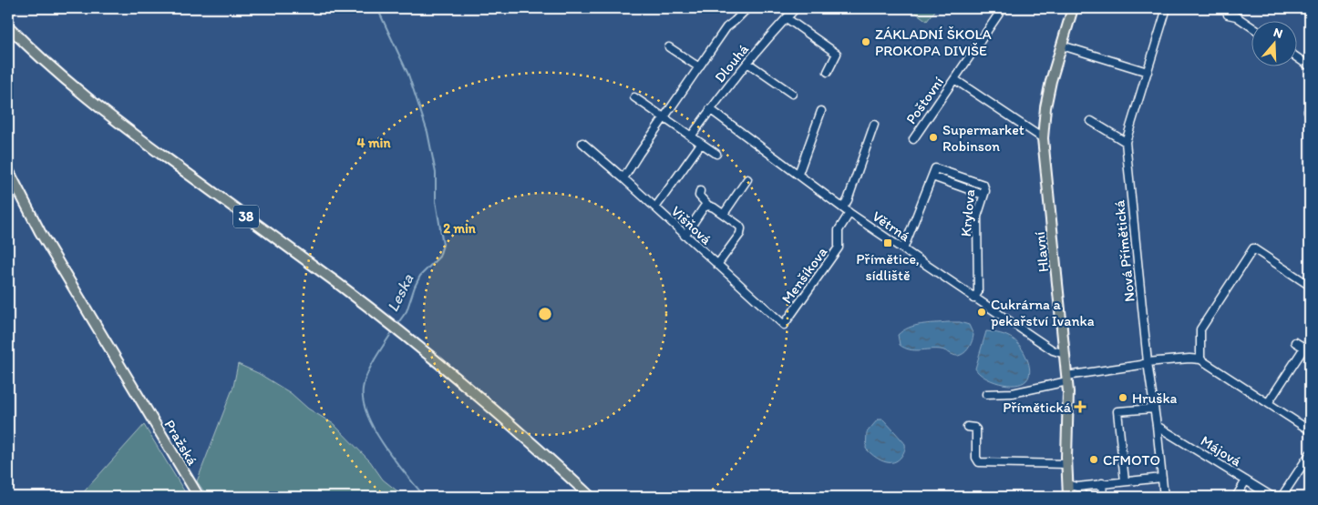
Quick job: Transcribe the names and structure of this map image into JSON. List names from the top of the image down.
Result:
{
  "streets": {
    "main road": ["38", "Hlavní", "Pražská"],
    "street": [
      "Dlouhá",
      "Poštovní",
      "Krylova",
      "Višňová",
      "Větrná",
      "Nová Přímětická",
      "Menšíkova",
      "Májová"
    ]
  },
  "crossings": [
    ["Dlouhá", "Větrná"],
    ["Krylova", "Větrná"],
    ["Višňová", "Menšíkova"],
    ["Větrná", "Hlavní"],
    ["Větrná", "Menšíkova"],
    ["Nová Přímětická", "Májová"]
  ],
  "water": ["Leska"],
  "places": {
    "other": [
      "ZÁKLADNÍ ŠKOLA PROKOPA DIVIŠE",
      "Supermarket Robinson",
      "Cukrárna a pekařství Ivanka",
      "Hruška",
      "CFMOTO"
    ],
    "transit": ["Přímětice, sídliště"],
    "health": ["Přímětická"]
  },
  "north": "top",
  "rings": ["4 min", "2 min"]
}
